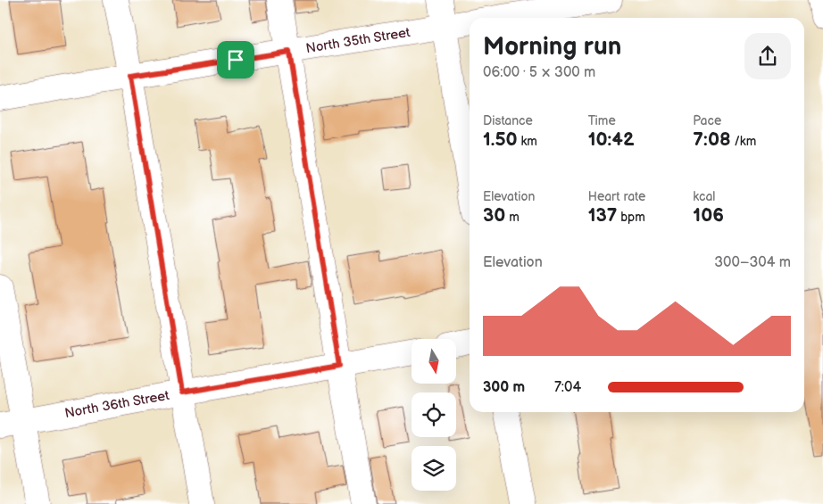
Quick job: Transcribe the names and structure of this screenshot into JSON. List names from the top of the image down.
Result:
{
  "streets": {
    "street": ["North 35th Street", "North 36th Street"]
  },
  "north": "bottom",
  "page": {
    "heading": ["Morning run", "06:00 · 5 × 300 m"],
    "stats": [
      ["Distance", "1.50 km"],
      ["Time", "10:42"],
      ["Pace", "7:08 /km"],
      ["Elevation", "30 m"],
      ["Heart rate", "137 bpm"],
      ["kcal", "106"]
    ],
    "chart": ["Elevation", "300–304 m"],
    "list": [
      {
        "name": "300 m",
        "note": "7:04"
      }
    ]
  }
}
